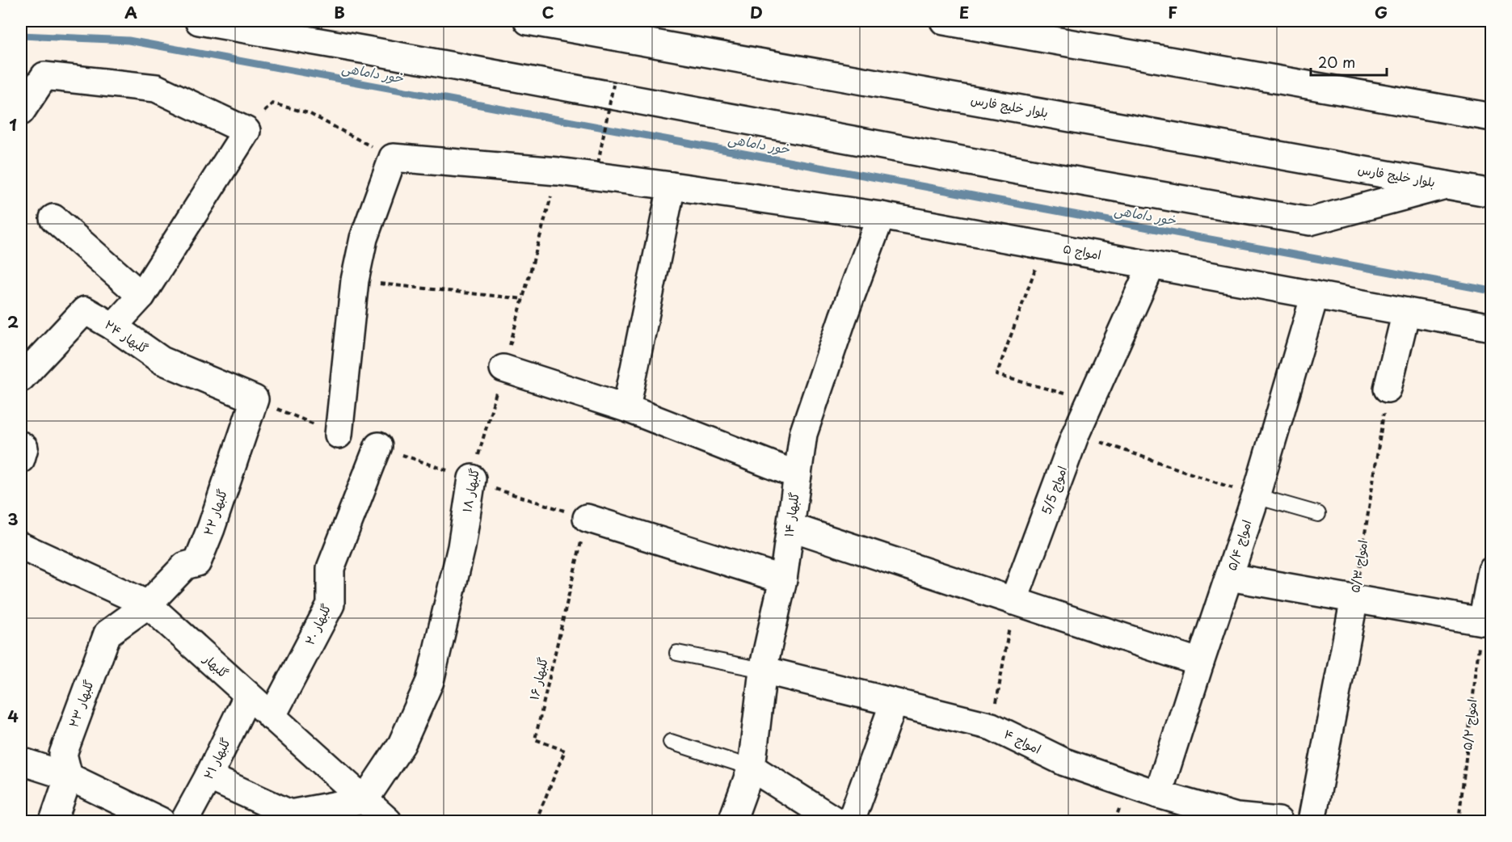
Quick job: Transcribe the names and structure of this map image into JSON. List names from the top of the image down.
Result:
{
  "streets": {
    "street": [
      "بلوار خلیج فارس",
      "امواج ۵",
      "گلبهار ۲۴",
      "گلبهار ۱۸",
      "امواج 5/5",
      "گلبهار ۲۲",
      "گلبهار ۱۴",
      "امواج ۵/۴",
      "امواج ۵/۳",
      "گلبهار ۲۰",
      "گلبهار",
      "گلبهار ۲۳",
      "امواج ۴",
      "گلبهار ۲۱"
    ],
    "path": ["گلبهار ۱۶", "امواج ۵/۲"]
  },
  "crossings": [
    ["امواج ۵", "گلبهار ۱۸"],
    ["امواج ۵", "امواج 5/5"],
    ["امواج ۵", "گلبهار ۱۴"],
    ["امواج ۵", "امواج ۵/۴"],
    ["گلبهار ۲۴", "گلبهار ۲۲"],
    ["گلبهار ۱۸", "گلبهار"],
    ["گلبهار ۲۲", "گلبهار"],
    ["گلبهار ۲۲", "گلبهار ۲۳"],
    ["گلبهار ۱۴", "امواج ۴"],
    ["امواج ۵/۴", "امواج ۴"],
    ["گلبهار ۲۰", "گلبهار"],
    ["گلبهار", "گلبهار ۲۳"],
    ["گلبهار", "گلبهار ۲۱"]
  ],
  "water": ["خور داماهی"],
  "scale_bar": "20 m",
  "grid": {
    "columns": [
      "A",
      "B",
      "C",
      "D",
      "E",
      "F",
      "G"
    ],
    "rows": [
      "1",
      "2",
      "3",
      "4"
    ]
  }
}
